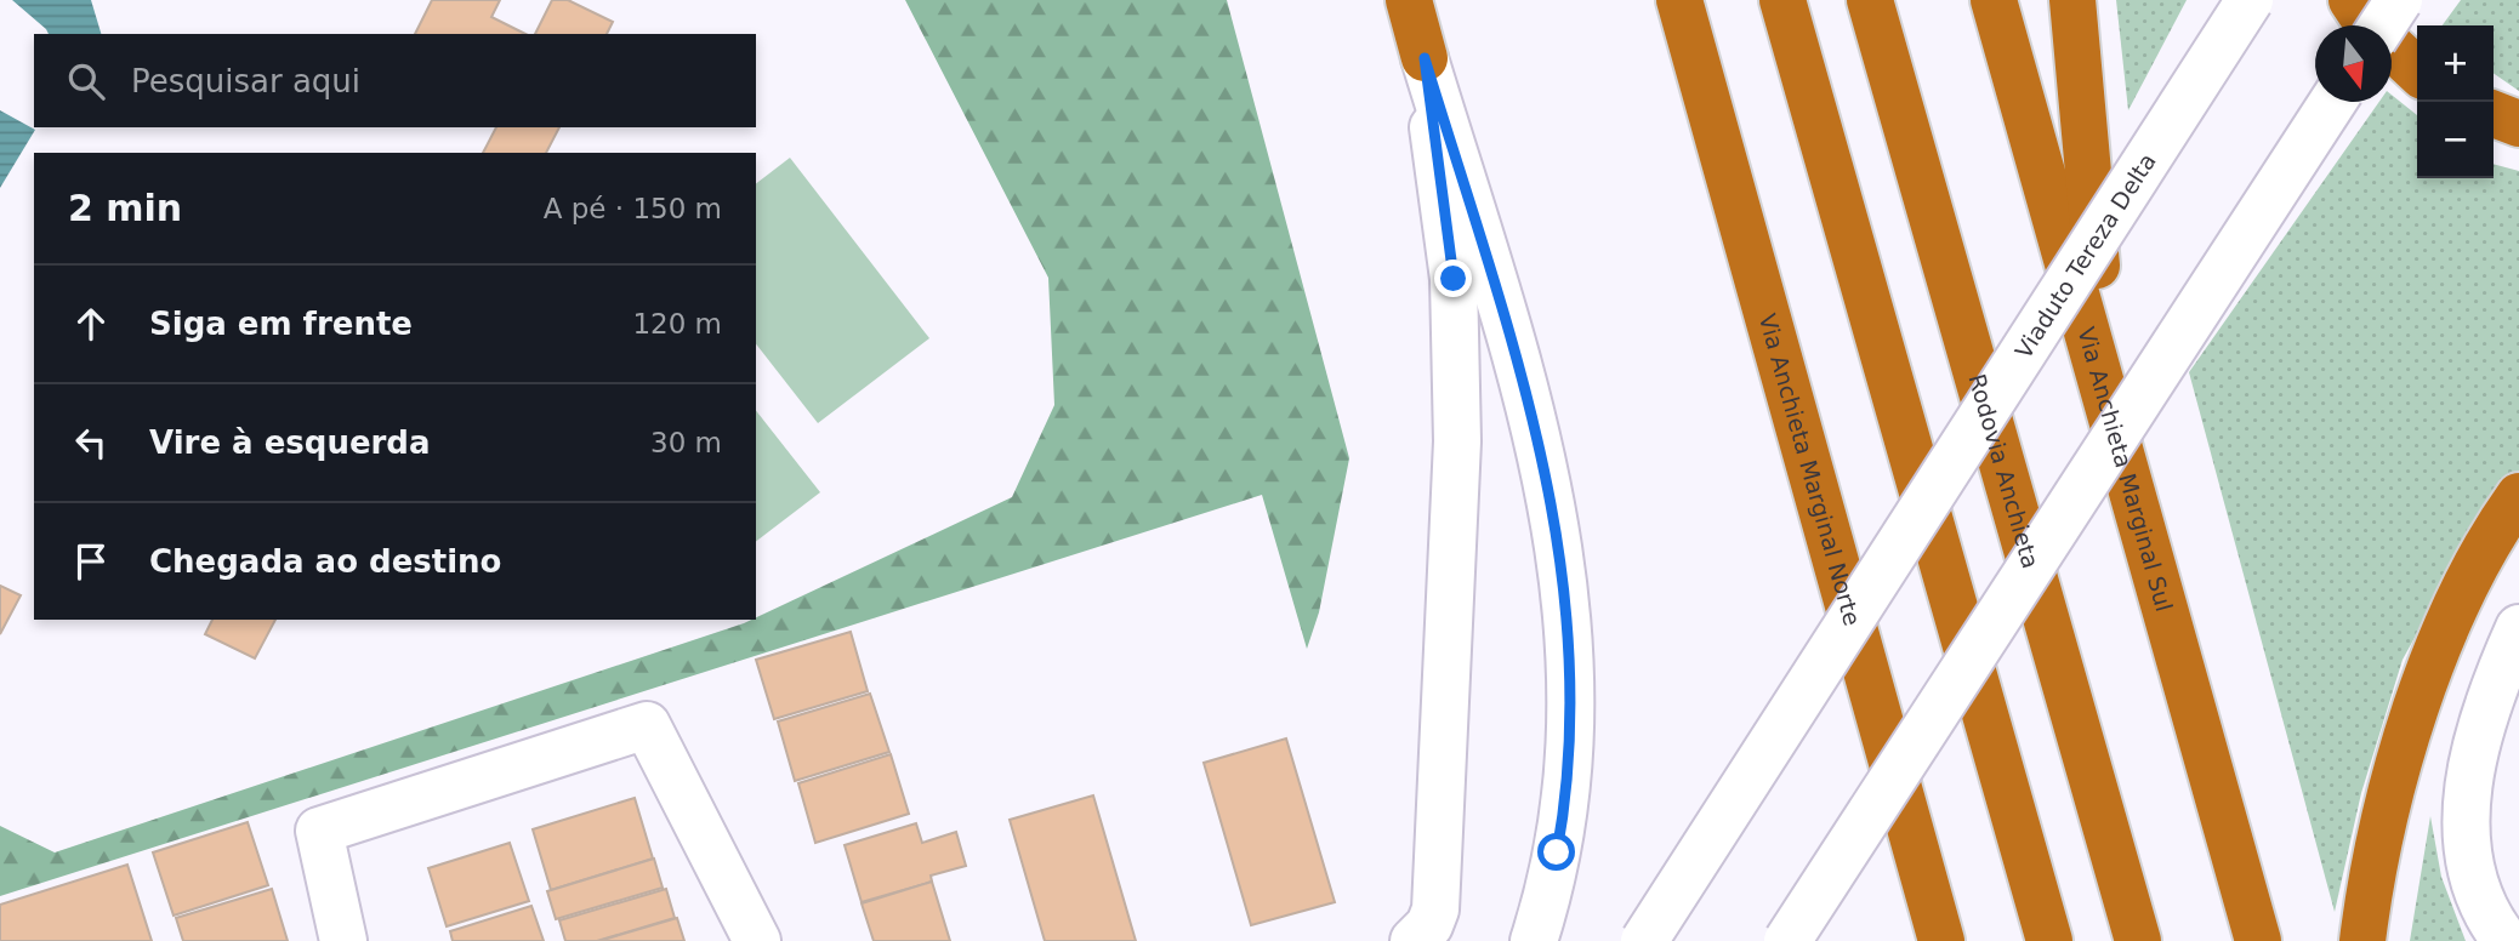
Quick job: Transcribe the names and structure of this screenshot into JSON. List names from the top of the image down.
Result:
{
  "streets": {
    "highway": ["Via Anchieta Marginal Norte", "Rodovia Anchieta", "Via Anchieta Marginal Sul"],
    "main road": ["Viaduto Tereza Delta"]
  },
  "north": "bottom",
  "page": {
    "map_buttons": ["+", "−"],
    "search": "Pesquisar aqui",
    "heading": ["2 min", "A pé · 150 m"],
    "list": [
      ["Siga em frente", "120 m"],
      ["Vire à esquerda", "30 m"],
      "Chegada ao destino"
    ]
  }
}
